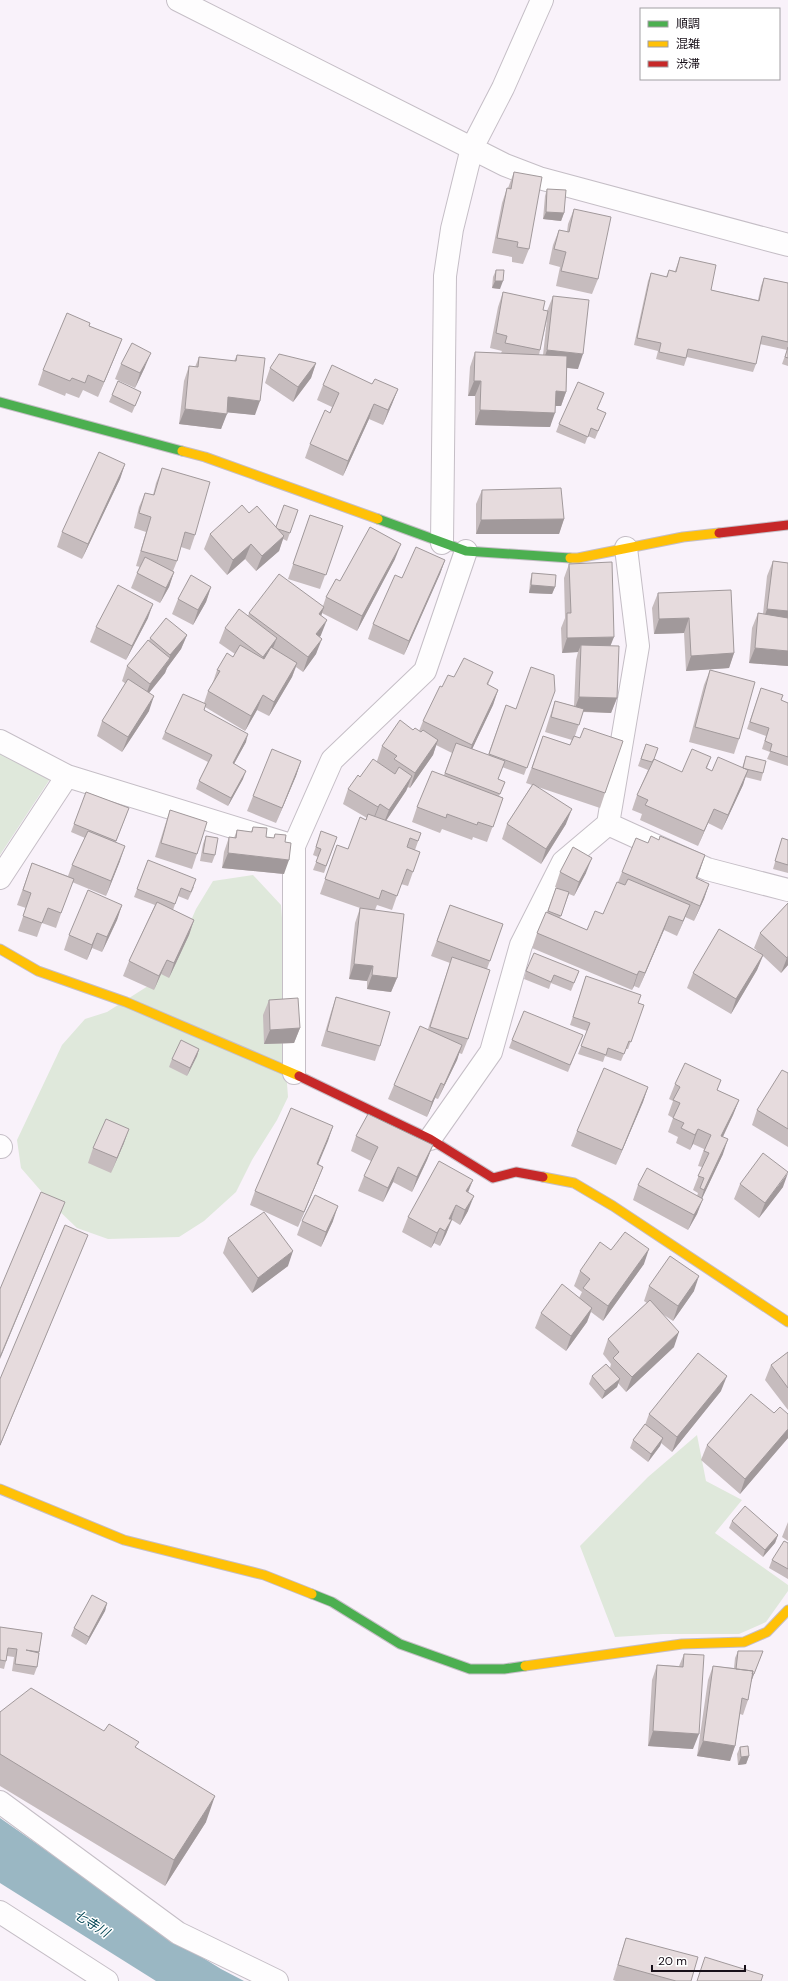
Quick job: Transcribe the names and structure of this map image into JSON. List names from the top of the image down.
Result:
{
  "water": ["七寺川"],
  "legend": ["順調", "混雑", "渋滞"],
  "scale_bar": "20 m"
}
